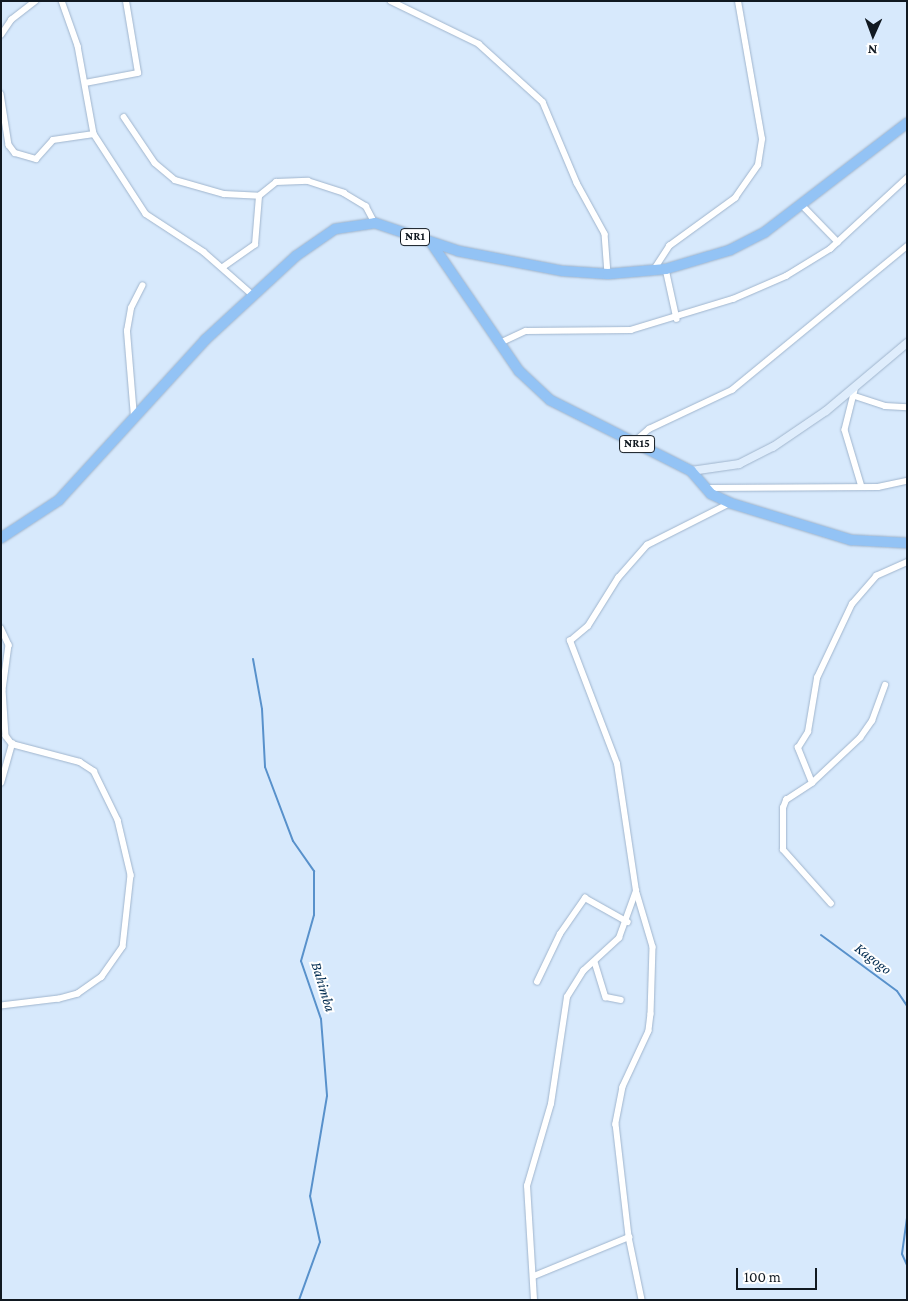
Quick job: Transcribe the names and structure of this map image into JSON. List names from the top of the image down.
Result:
{
  "streets": {
    "highway": ["NR1", "NR15"]
  },
  "crossings": [
    ["NR1", "NR15"]
  ],
  "water": ["Kagogo", "Bahimba"],
  "scale_bar": "100 m",
  "north": "bottom"
}
